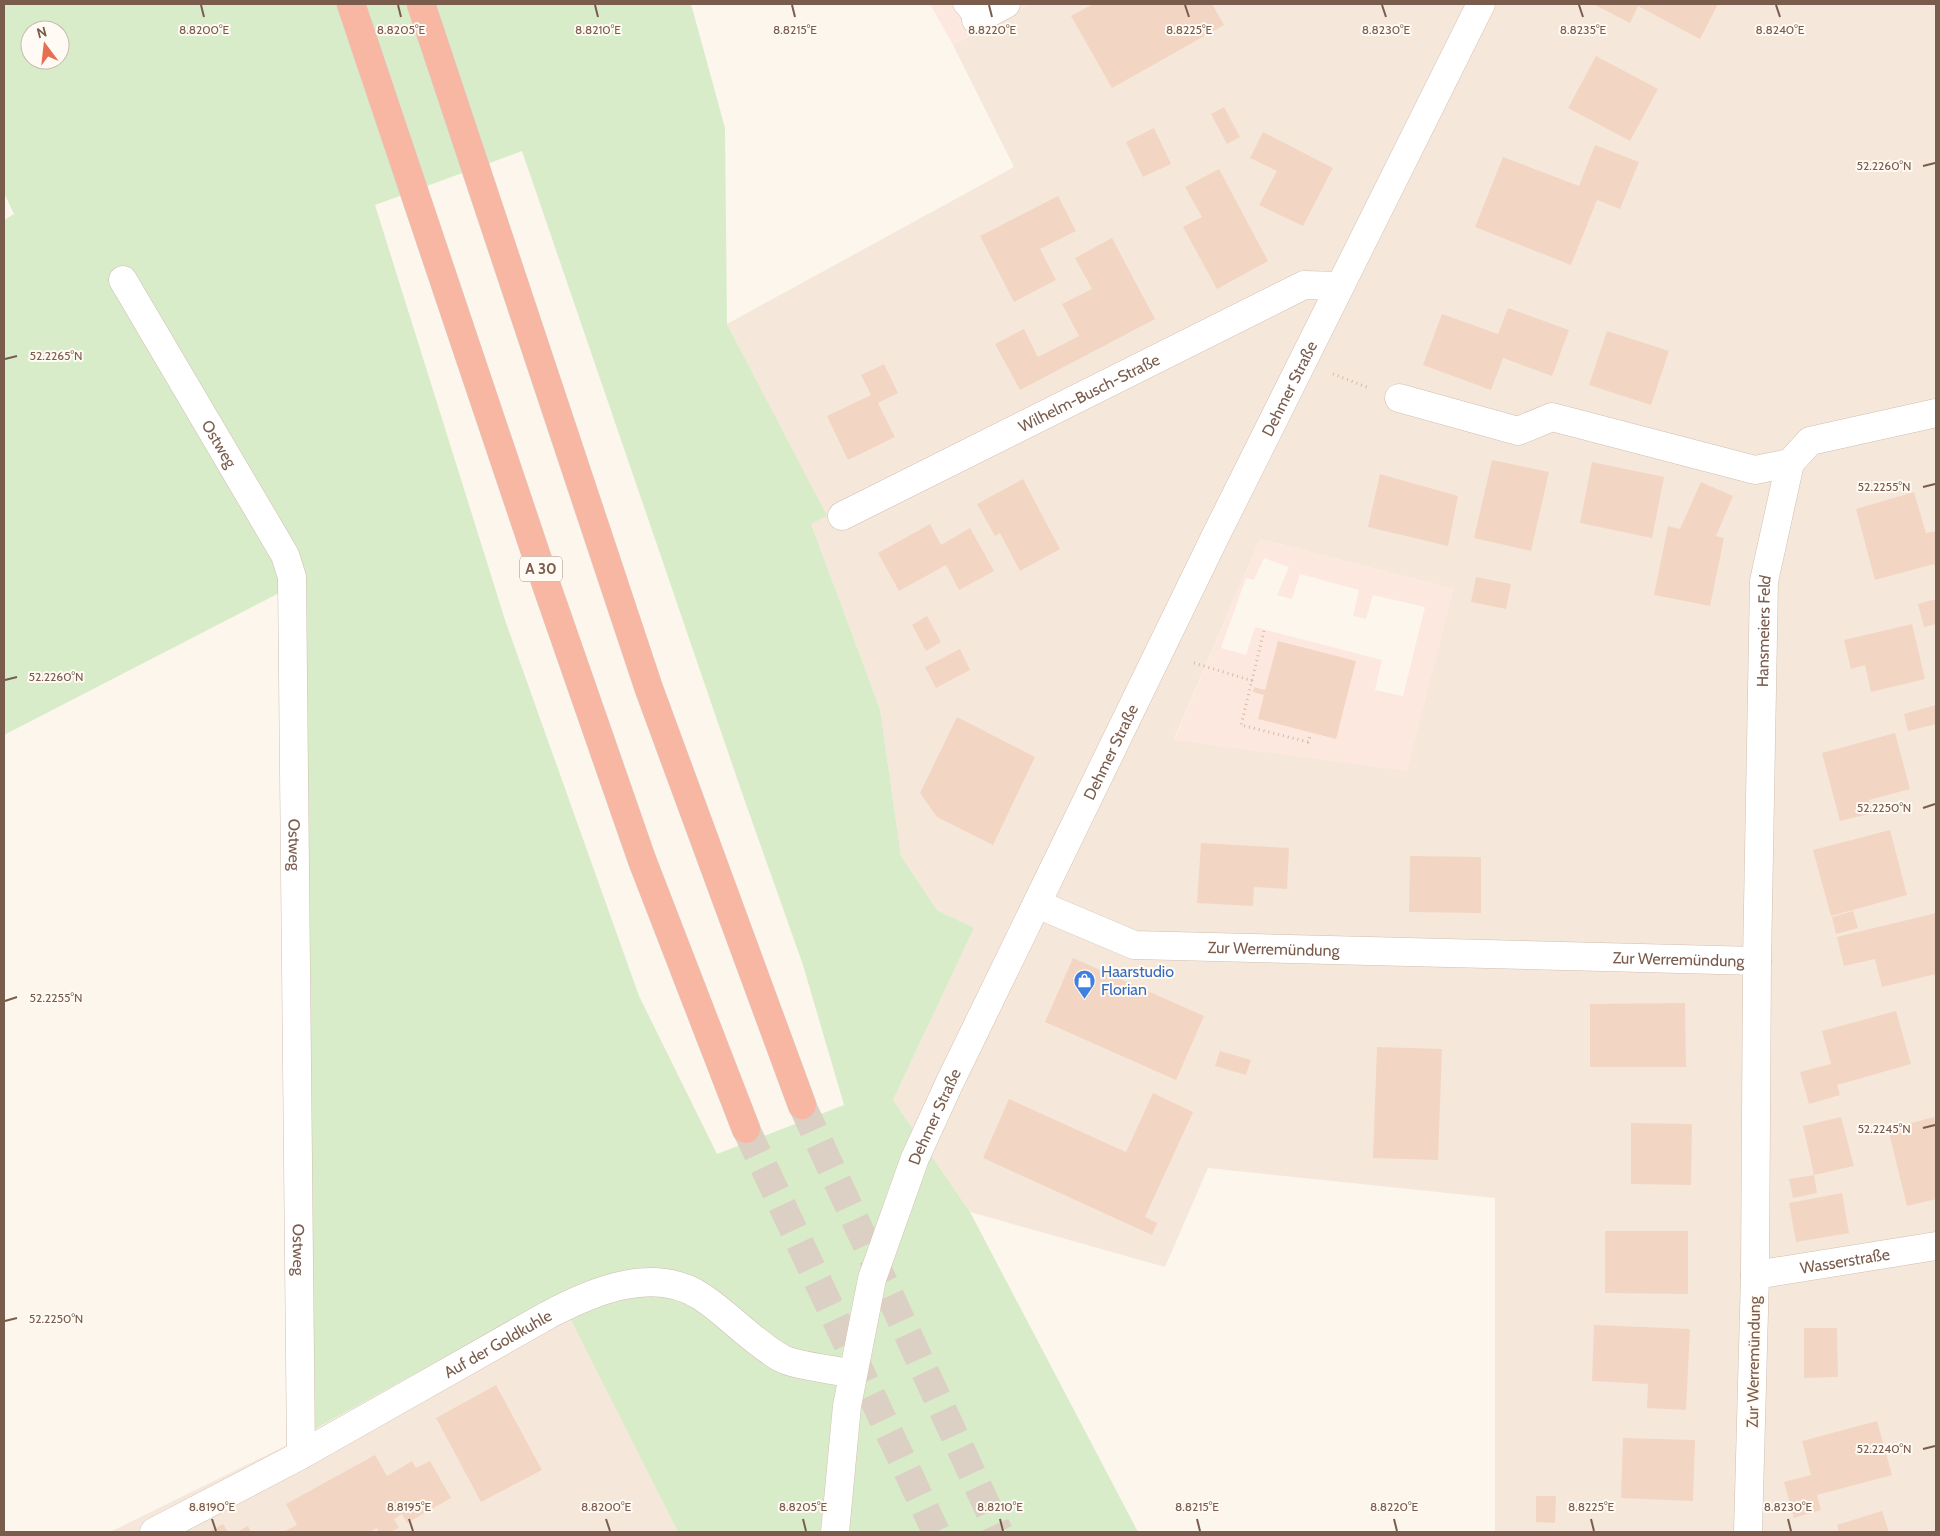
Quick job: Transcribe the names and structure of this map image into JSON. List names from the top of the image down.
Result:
{
  "streets": {
    "highway": ["A 30"],
    "street": [
      "Dehmer Straße",
      "Wilhelm-Busch-Straße",
      "Ostweg",
      "Hansmeiers Feld",
      "Zur Werremündung",
      "Wasserstraße",
      "Auf der Goldkuhle"
    ]
  },
  "crossings": [
    ["Dehmer Straße", "Wilhelm-Busch-Straße"],
    ["Dehmer Straße", "Zur Werremündung"],
    ["Dehmer Straße", "Auf der Goldkuhle"],
    ["Ostweg", "Auf der Goldkuhle"],
    ["Hansmeiers Feld", "Zur Werremündung"],
    ["Zur Werremündung", "Wasserstraße"]
  ],
  "places": {
    "shop": ["Haarstudio Florian"]
  },
  "north": "top",
  "coordinates": [
    "8.8200°E",
    "8.8205°E",
    "8.8210°E",
    "8.8215°E",
    "8.8220°E",
    "8.8225°E",
    "8.8230°E",
    "8.8235°E",
    "8.8240°E",
    "52.2260°N",
    "52.2265°N",
    "52.2255°N",
    "52.2250°N",
    "52.2245°N",
    "52.2240°N",
    "8.8190°E",
    "8.8195°E"
  ]
}
